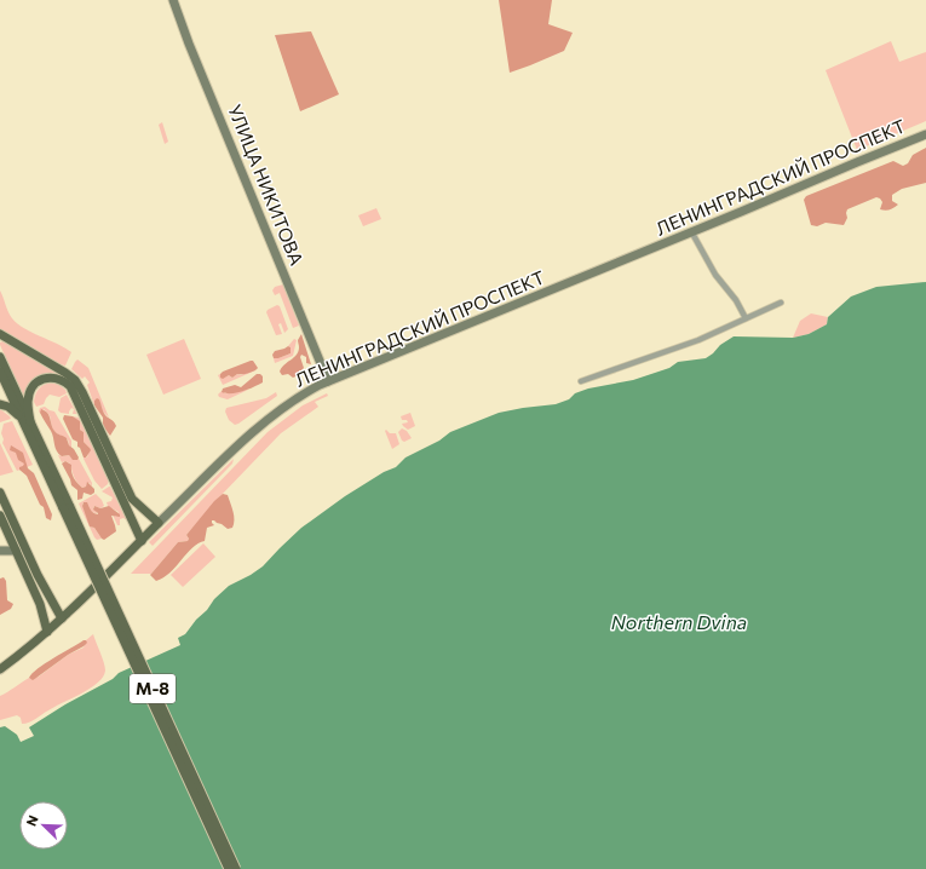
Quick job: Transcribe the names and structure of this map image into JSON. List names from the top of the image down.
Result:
{
  "streets": {
    "main road": ["ЛЕНИНГРАДСКИЙ ПРОСПЕКТ", "УЛИЦА НИКИТОВА", "М-8"]
  },
  "crossings": [
    ["ЛЕНИНГРАДСКИЙ ПРОСПЕКТ", "УЛИЦА НИКИТОВА"]
  ],
  "water": ["Northern Dvina"],
  "north": "top left"
}
